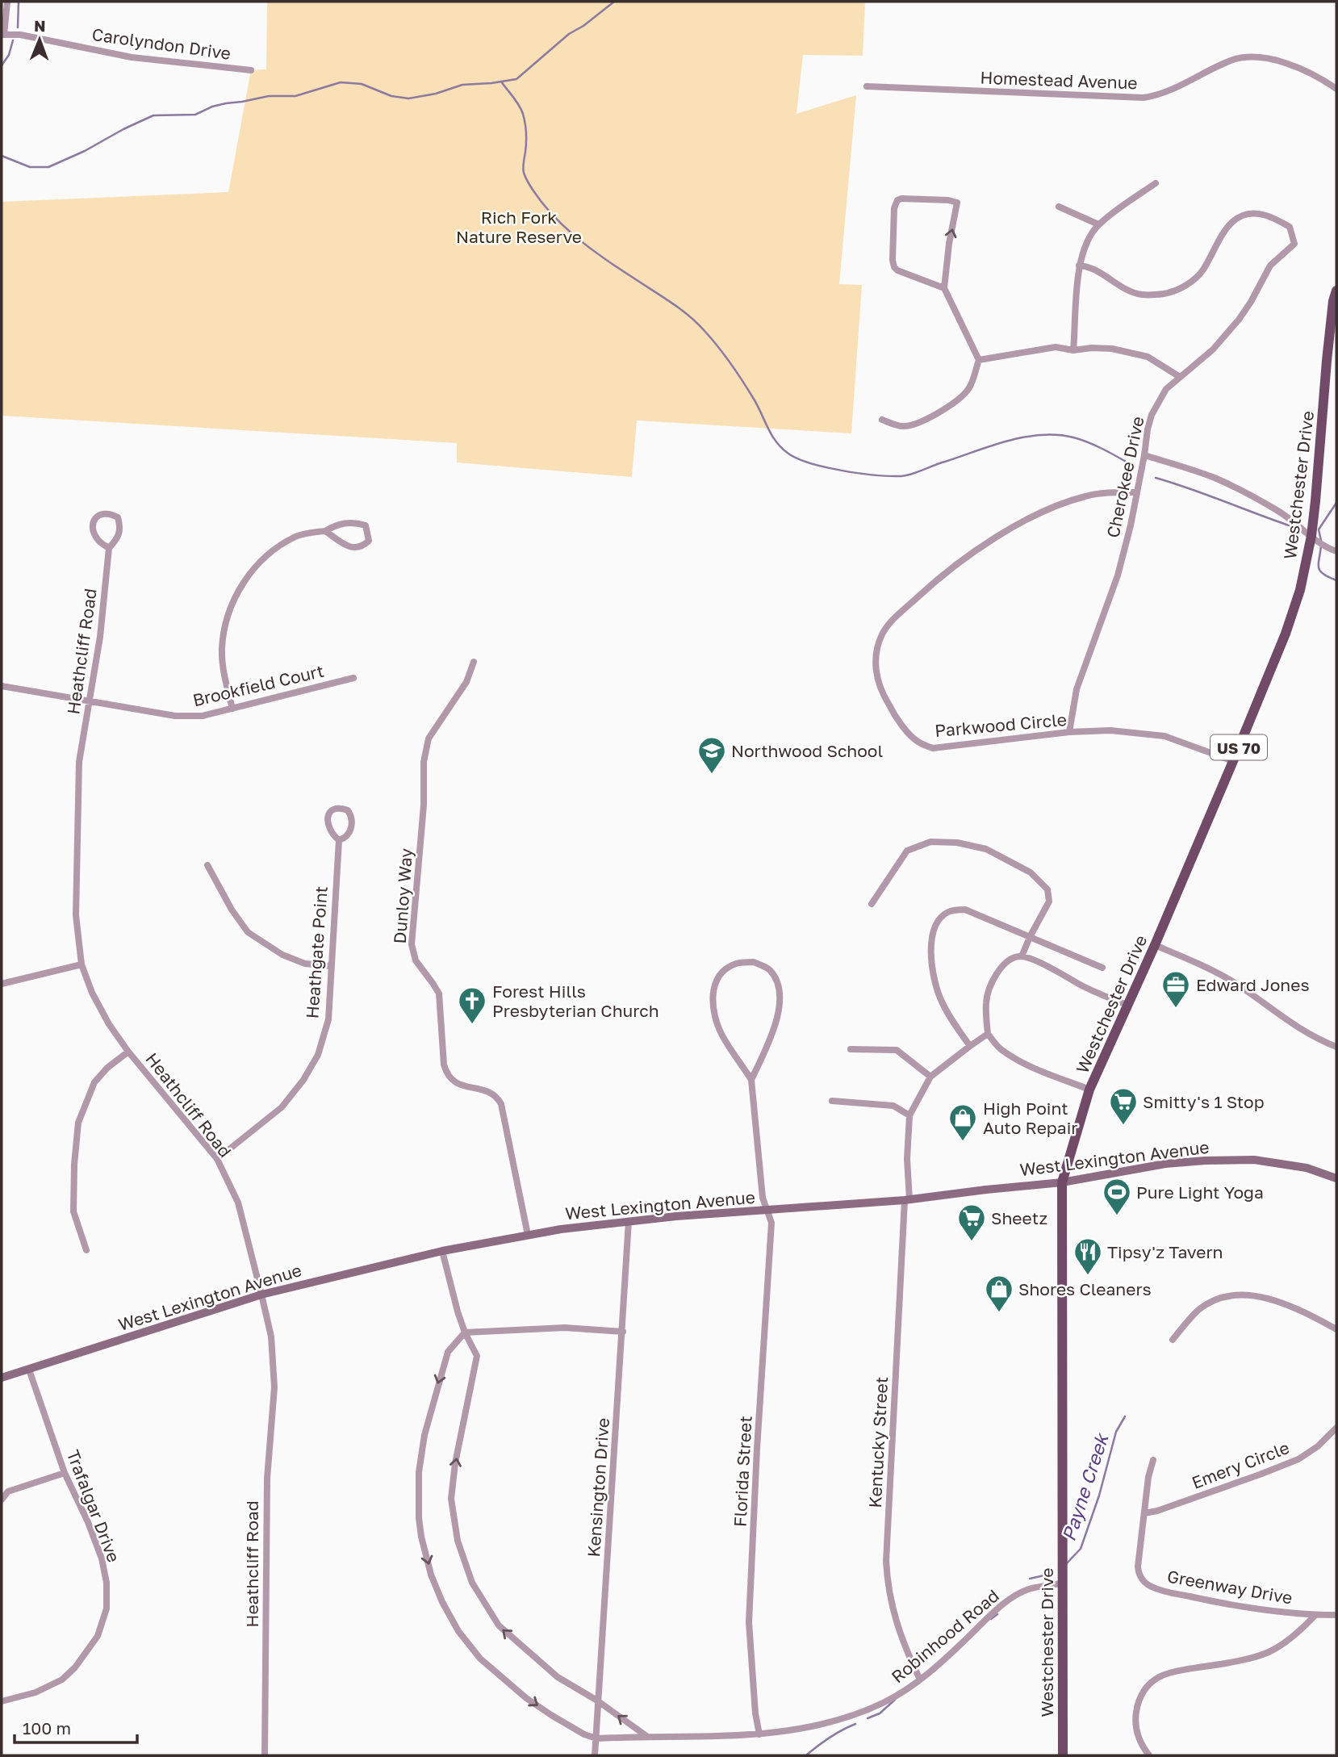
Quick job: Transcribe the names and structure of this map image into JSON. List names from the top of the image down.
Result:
{
  "streets": {
    "main road": ["Westchester Drive", "US 70"],
    "street": [
      "Carolyndon Drive",
      "Homestead Avenue",
      "Cherokee Drive",
      "Heathcliff Road",
      "Brookfield Court",
      "Parkwood Circle",
      "Dunloy Way",
      "Heathgate Point",
      "West Lexington Avenue",
      "Kentucky Street",
      "Emery Circle",
      "Florida Street",
      "Kensington Drive",
      "Trafalgar Drive",
      "Greenway Drive",
      "Robinhood Road"
    ]
  },
  "crossings": [
    ["Cherokee Drive", "Parkwood Circle"],
    ["Westchester Drive", "Parkwood Circle"],
    ["Westchester Drive", "West Lexington Avenue"],
    ["Westchester Drive", "Robinhood Road"],
    ["Heathcliff Road", "Brookfield Court"],
    ["Heathcliff Road", "Heathgate Point"],
    ["Heathcliff Road", "West Lexington Avenue"],
    ["Dunloy Way", "West Lexington Avenue"],
    ["West Lexington Avenue", "Kentucky Street"],
    ["West Lexington Avenue", "Florida Street"],
    ["West Lexington Avenue", "Kensington Drive"],
    ["West Lexington Avenue", "Trafalgar Drive"],
    ["Kentucky Street", "Robinhood Road"],
    ["Emery Circle", "Greenway Drive"],
    ["Florida Street", "Robinhood Road"],
    ["Kensington Drive", "Robinhood Road"]
  ],
  "water": ["Payne Creek"],
  "parks": ["Rich Fork Nature Reserve"],
  "places": {
    "school or university": ["Northwood School"],
    "office": ["Edward Jones"],
    "church": ["Forest Hills Presbyterian Church"],
    "supermarket": ["Smitty's 1 Stop", "Sheetz"],
    "shop": ["High Point Auto Repair", "Shores Cleaners"],
    "sports": ["Pure Light Yoga"],
    "restaurant": ["Tipsy'z Tavern"]
  },
  "scale_bar": "100 m",
  "north": "top"
}
